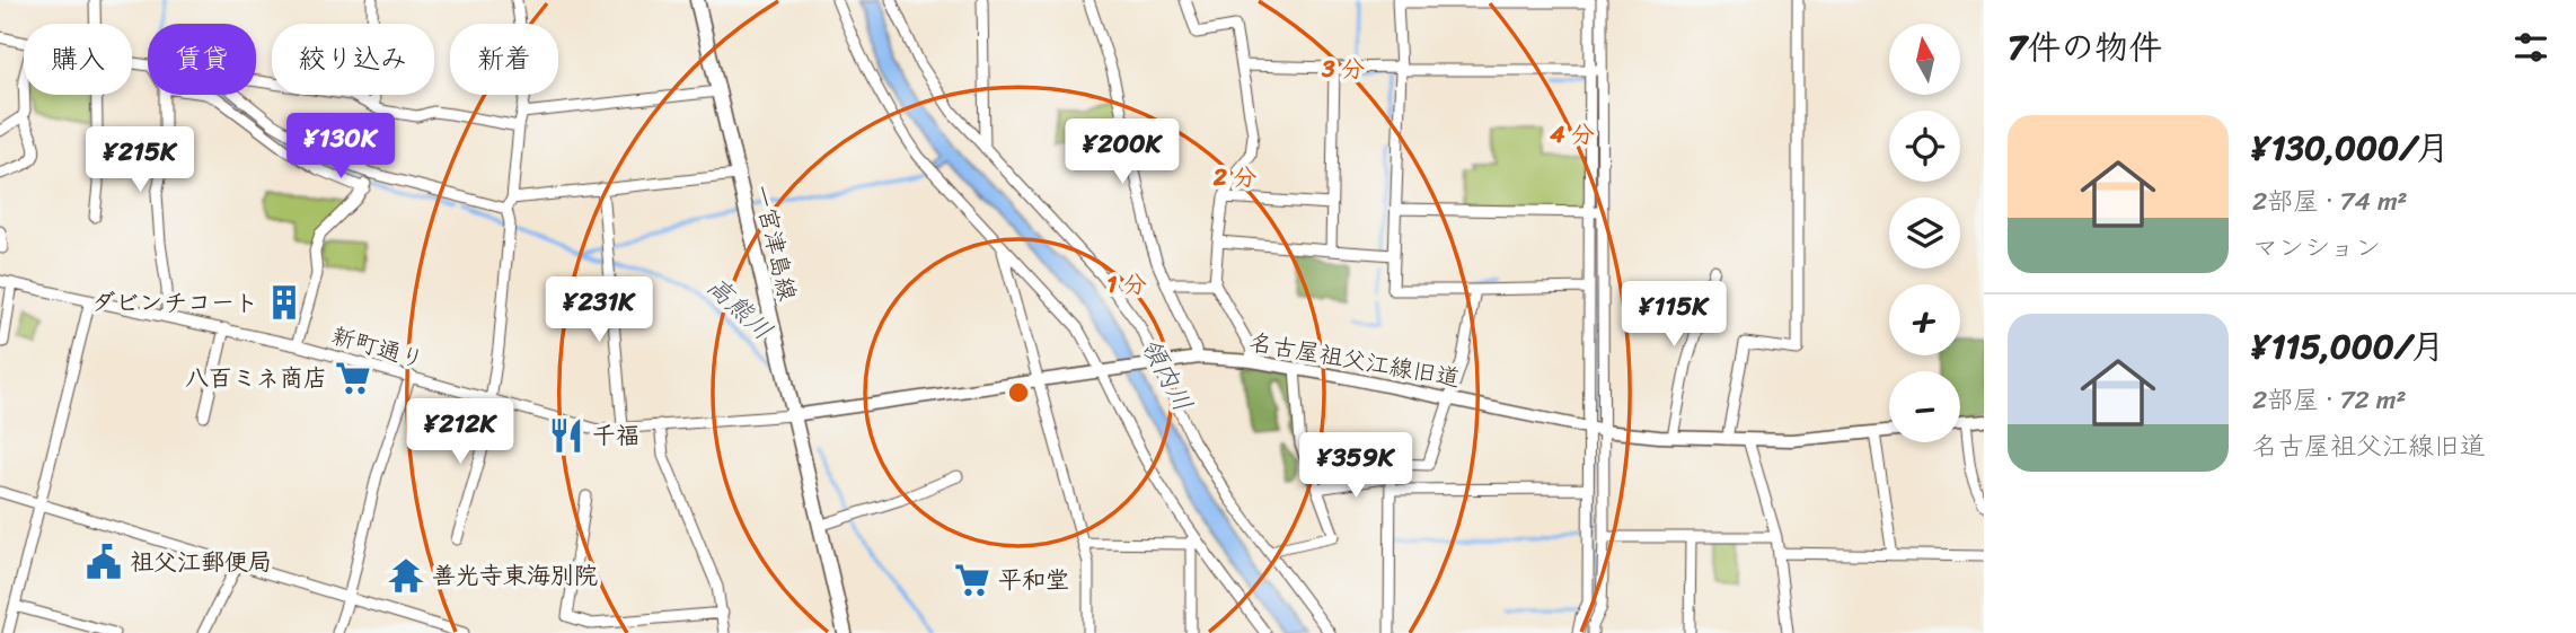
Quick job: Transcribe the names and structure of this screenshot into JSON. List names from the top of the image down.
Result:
{
  "streets": {
    "main road": ["一宮津島線"],
    "street": ["新町通り", "名古屋祖父江線旧道"]
  },
  "crossings": [
    ["一宮津島線", "新町通り"],
    ["一宮津島線", "名古屋祖父江線旧道"],
    ["新町通り", "名古屋祖父江線旧道"]
  ],
  "water": ["高熊川", "領内川"],
  "places": {
    "building": ["ダビンチコート"],
    "supermarket": ["八百ミネ商店", "平和堂"],
    "restaurant": ["千福"],
    "public building": ["祖父江郵便局"],
    "temple": ["善光寺東海別院"]
  },
  "north": "top",
  "page": {
    "heading": "7件の物件",
    "map_buttons": ["+", "−"],
    "chip": [
      "購入",
      "賃貸",
      "絞り込み",
      "新着"
    ],
    "list": [
      {
        "name": "¥130,000/月",
        "note": "2部屋 · 74 m² · マンション"
      },
      {
        "name": "¥115,000/月",
        "note": "2部屋 · 72 m² · 名古屋祖父江線旧道"
      }
    ],
    "price": [
      "¥130K",
      "¥200K",
      "¥215K",
      "¥231K",
      "¥115K",
      "¥212K",
      "¥359K"
    ]
  },
  "rings": [
    "3 分",
    "4 分",
    "2 分",
    "1 分"
  ]
}
